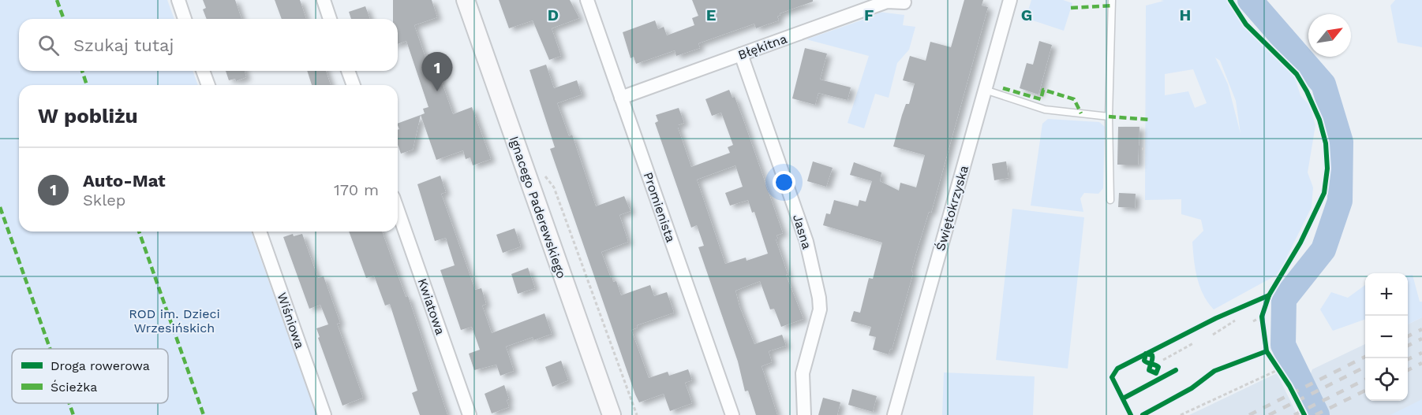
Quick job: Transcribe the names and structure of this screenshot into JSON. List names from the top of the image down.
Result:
{
  "streets": {
    "street": [
      "Błękitna",
      "Ignacego Paderewskiego",
      "Promienista",
      "Świętokrzyska",
      "Jasna",
      "Kwiatowa",
      "Wiśniowa"
    ]
  },
  "crossings": [
    ["Błękitna", "Promienista"],
    ["Błękitna", "Jasna"]
  ],
  "parks": ["ROD im. Dzieci Wrzesińskich"],
  "legend": ["Droga rowerowa", "Ścieżka"],
  "north": "top right",
  "page": {
    "search": "Szukaj tutaj",
    "pins": "1",
    "heading": "W pobliżu",
    "list": [
      {
        "mark": "1",
        "name": "Auto-Mat",
        "note": "Sklep",
        "value": "170 m"
      }
    ],
    "map_buttons": ["+", "−"]
  },
  "grid": {
    "columns": [
      "D",
      "E",
      "F",
      "G",
      "H"
    ]
  }
}
